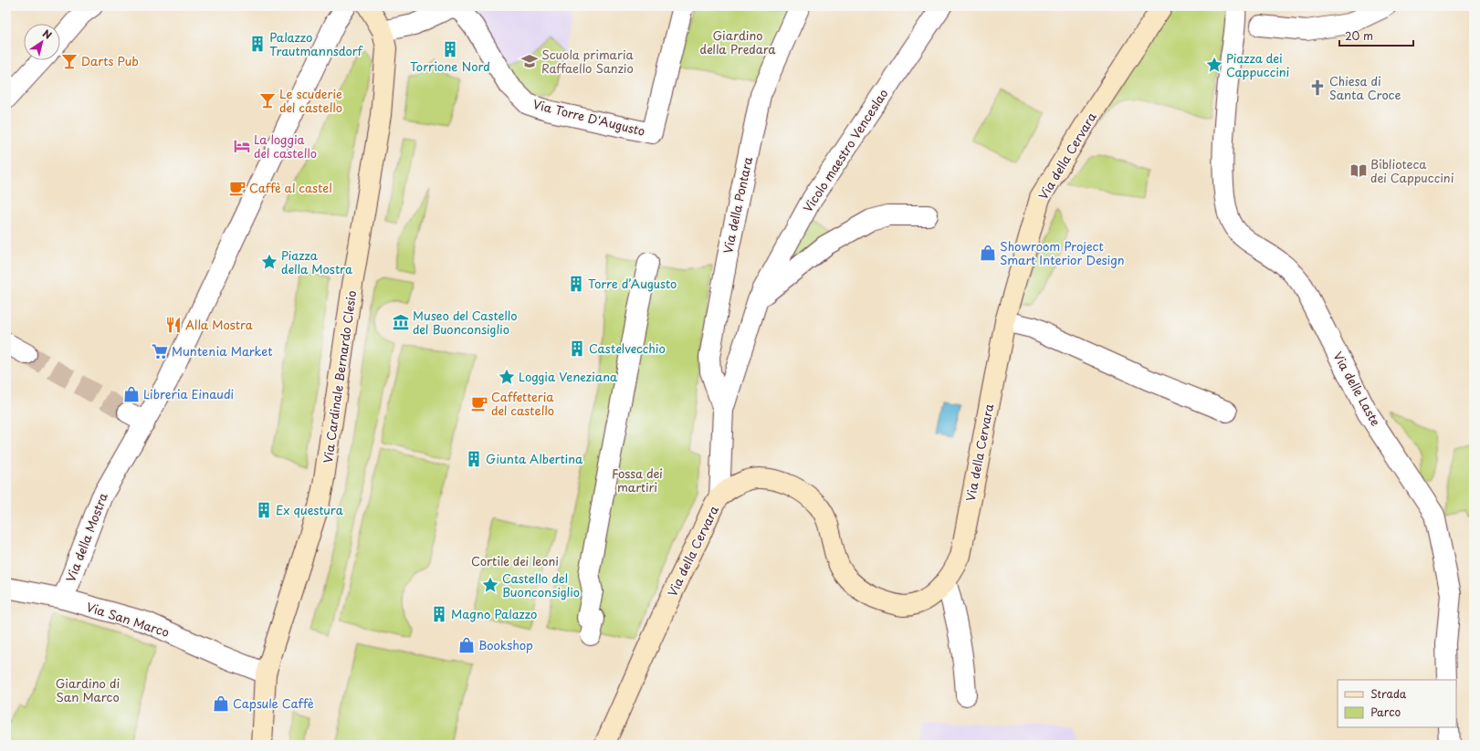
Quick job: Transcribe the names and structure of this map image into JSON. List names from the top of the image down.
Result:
{
  "streets": {
    "street": [
      "Via Torre D'Augusto",
      "Vicolo maestro Venceslao",
      "Via della Cervara",
      "Via della Pontara",
      "Via Cardinale Bernardo Clesio",
      "Via delle Laste",
      "Via della Mostra",
      "Via San Marco"
    ]
  },
  "crossings": [
    ["Via Torre D'Augusto", "Via Cardinale Bernardo Clesio"],
    ["Vicolo maestro Venceslao", "Via della Pontara"],
    ["Via Cardinale Bernardo Clesio", "Via San Marco"],
    ["Via della Mostra", "Via San Marco"]
  ],
  "parks": [
    "Giardino della Predara",
    "Fossa dei martiri",
    "Cortile dei leoni",
    "Giardino di San Marco"
  ],
  "places": {
    "building": [
      "Palazzo Trautmannsdorf",
      "Torrione Nord",
      "Torre d’Augusto",
      "Castelvecchio",
      "Giunta Albertina",
      "Ex questura",
      "Magno Palazzo"
    ],
    "bar": ["Darts Pub", "Le scuderie del castello"],
    "school or university": ["Scuola primaria Raffaello Sanzio"],
    "place": [
      "Piazza dei Cappuccini",
      "Piazza della Mostra",
      "Loggia Veneziana",
      "Castello del Buonconsiglio"
    ],
    "church": ["Chiesa di Santa Croce"],
    "hotel": ["La loggia del castello"],
    "library": ["Biblioteca dei Cappuccini"],
    "cafe": ["Caffè al castel", "Caffetteria del castello"],
    "shop": [
      "Showroom Project Smart Interior Design",
      "Libreria Einaudi",
      "Bookshop",
      "Capsule Caffè"
    ],
    "museum": ["Museo del Castello del Buonconsiglio"],
    "restaurant": ["Alla Mostra"],
    "supermarket": ["Muntenia Market"]
  },
  "legend": ["Strada", "Parco"],
  "scale_bar": "20 m",
  "north": "top right"
}
